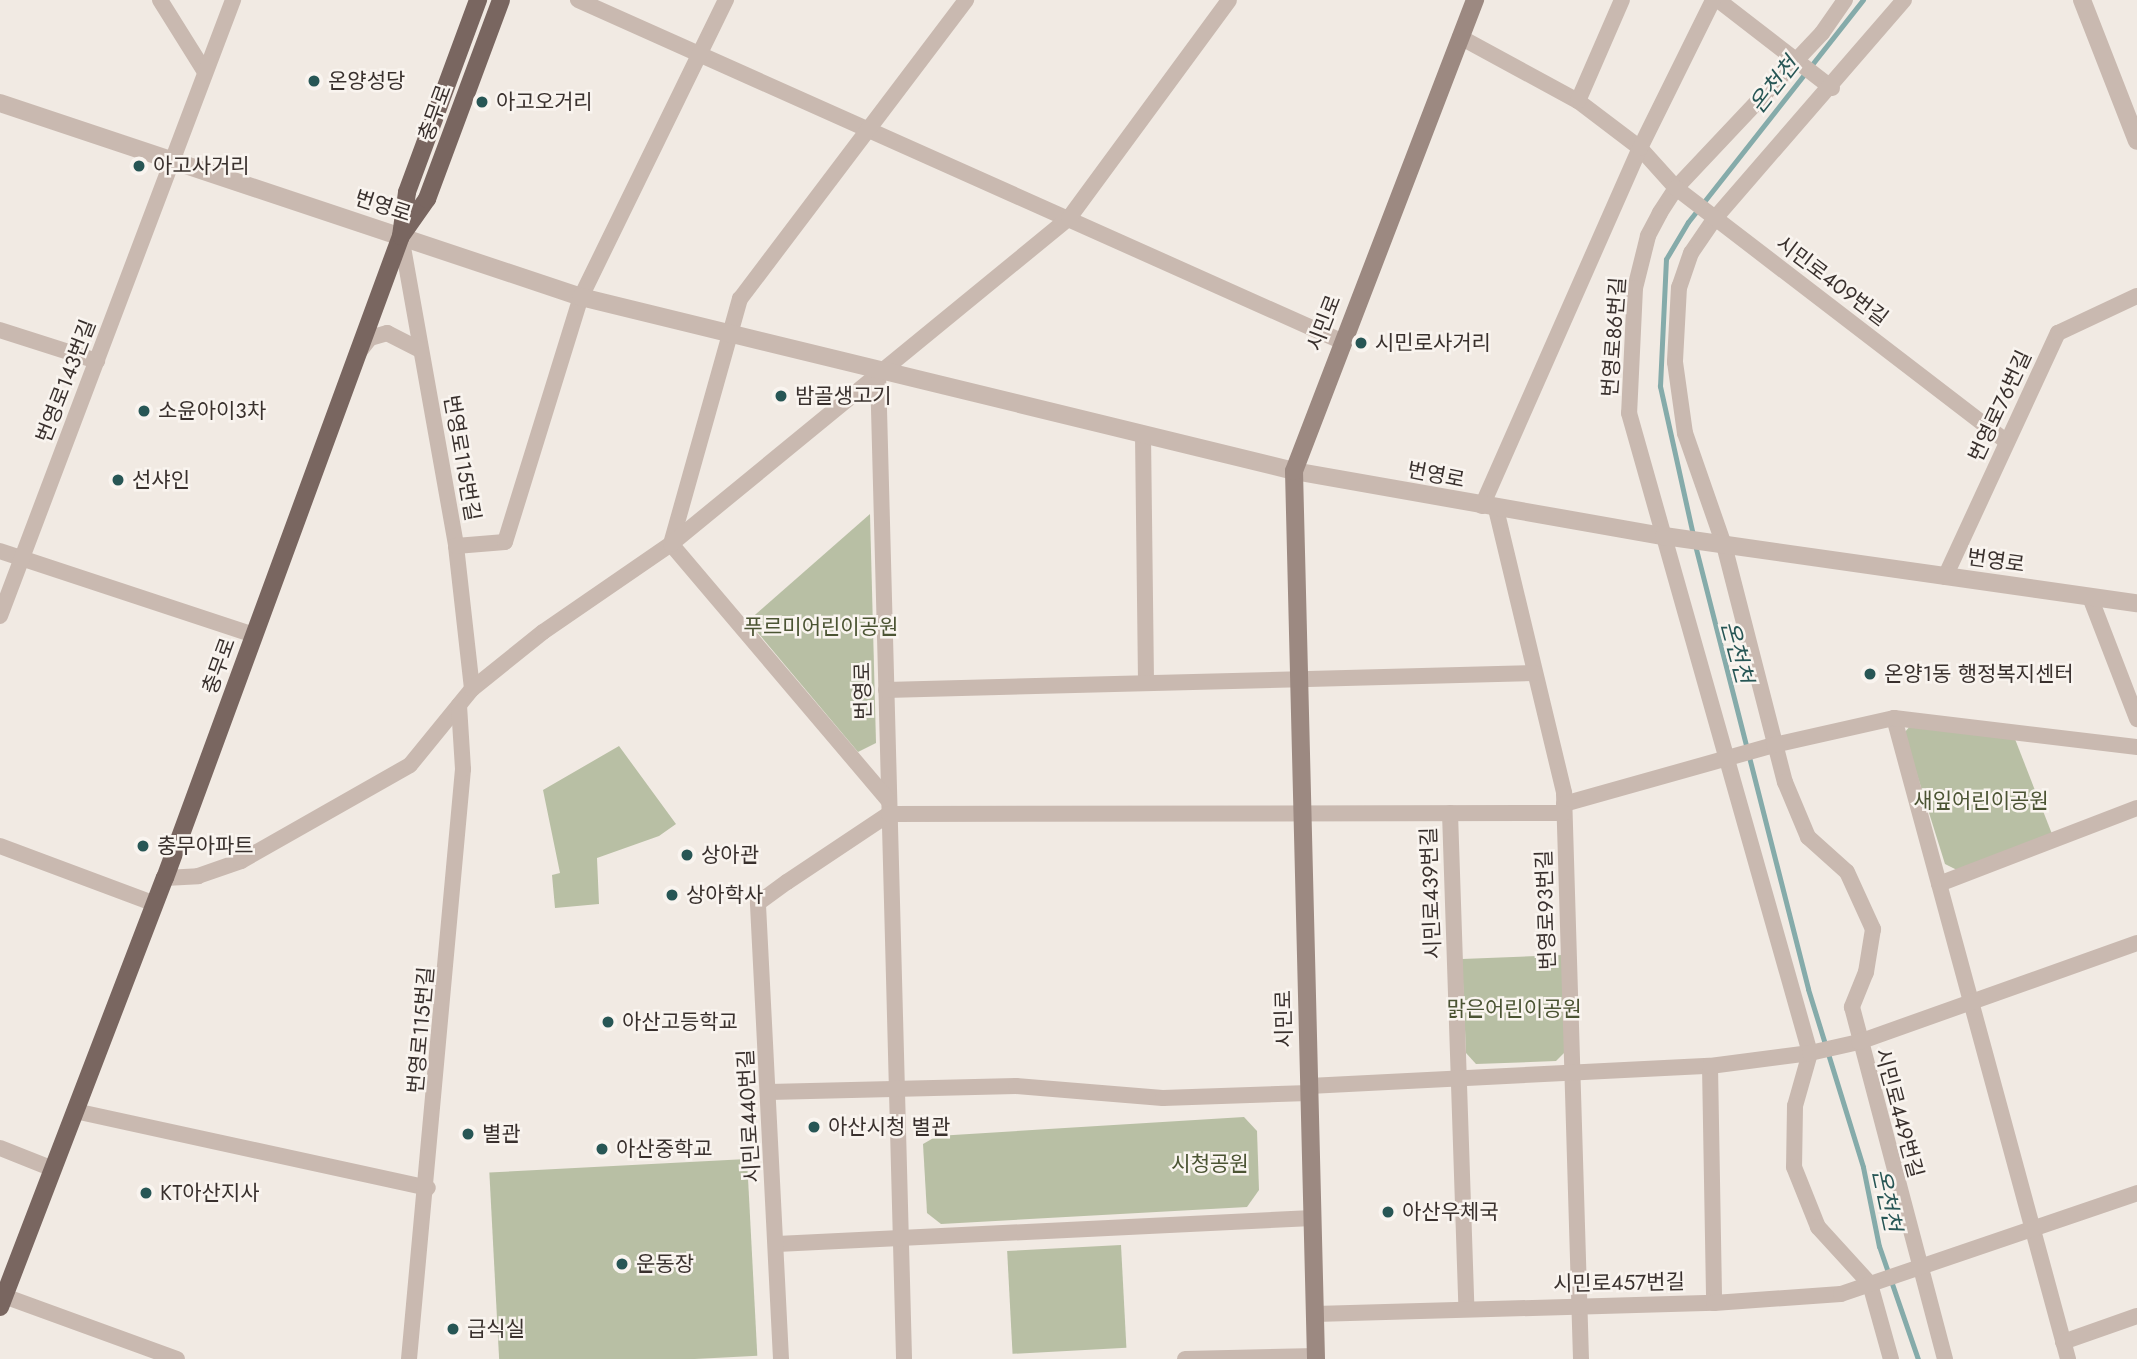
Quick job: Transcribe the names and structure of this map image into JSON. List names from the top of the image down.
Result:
{
  "streets": {
    "main road": ["충무로", "시민로"],
    "street": [
      "번영로",
      "시민로409번길",
      "번영로86번길",
      "번영로143번길",
      "번영로76번길",
      "번영로115번길",
      "시민로439번길",
      "번영로93번길",
      "시민로449번길",
      "시민로440번길",
      "시민로457번길"
    ]
  },
  "crossings": [
    ["충무로", "번영로"],
    ["충무로", "번영로115번길"],
    ["번영로", "시민로"],
    ["번영로", "번영로86번길"],
    ["번영로", "번영로143번길"],
    ["번영로", "번영로76번길"],
    ["번영로", "번영로115번길"],
    ["번영로", "번영로93번길"],
    ["번영로", "시민로440번길"],
    ["시민로409번길", "시민로"],
    ["시민로409번길", "번영로86번길"],
    ["시민로409번길", "번영로76번길"],
    ["시민로", "시민로439번길"],
    ["시민로", "시민로457번길"],
    ["번영로93번길", "시민로457번길"],
    ["시민로449번길", "시민로457번길"]
  ],
  "water": ["온천천"],
  "parks": [
    "푸르미어린이공원",
    "새잎어린이공원",
    "맑은어린이공원",
    "시청공원"
  ],
  "places": [
    "온양성당",
    "아고오거리",
    "아고사거리",
    "시민로사거리",
    "밤골생고기",
    "소윤아이3차",
    "선샤인",
    "온양1동 행정복지센터",
    "충무아파트",
    "상아관",
    "상아학사",
    "아산고등학교",
    "아산시청 별관",
    "별관",
    "아산중학교",
    "KT아산지사",
    "아산우체국",
    "운동장",
    "급식실"
  ]
}
